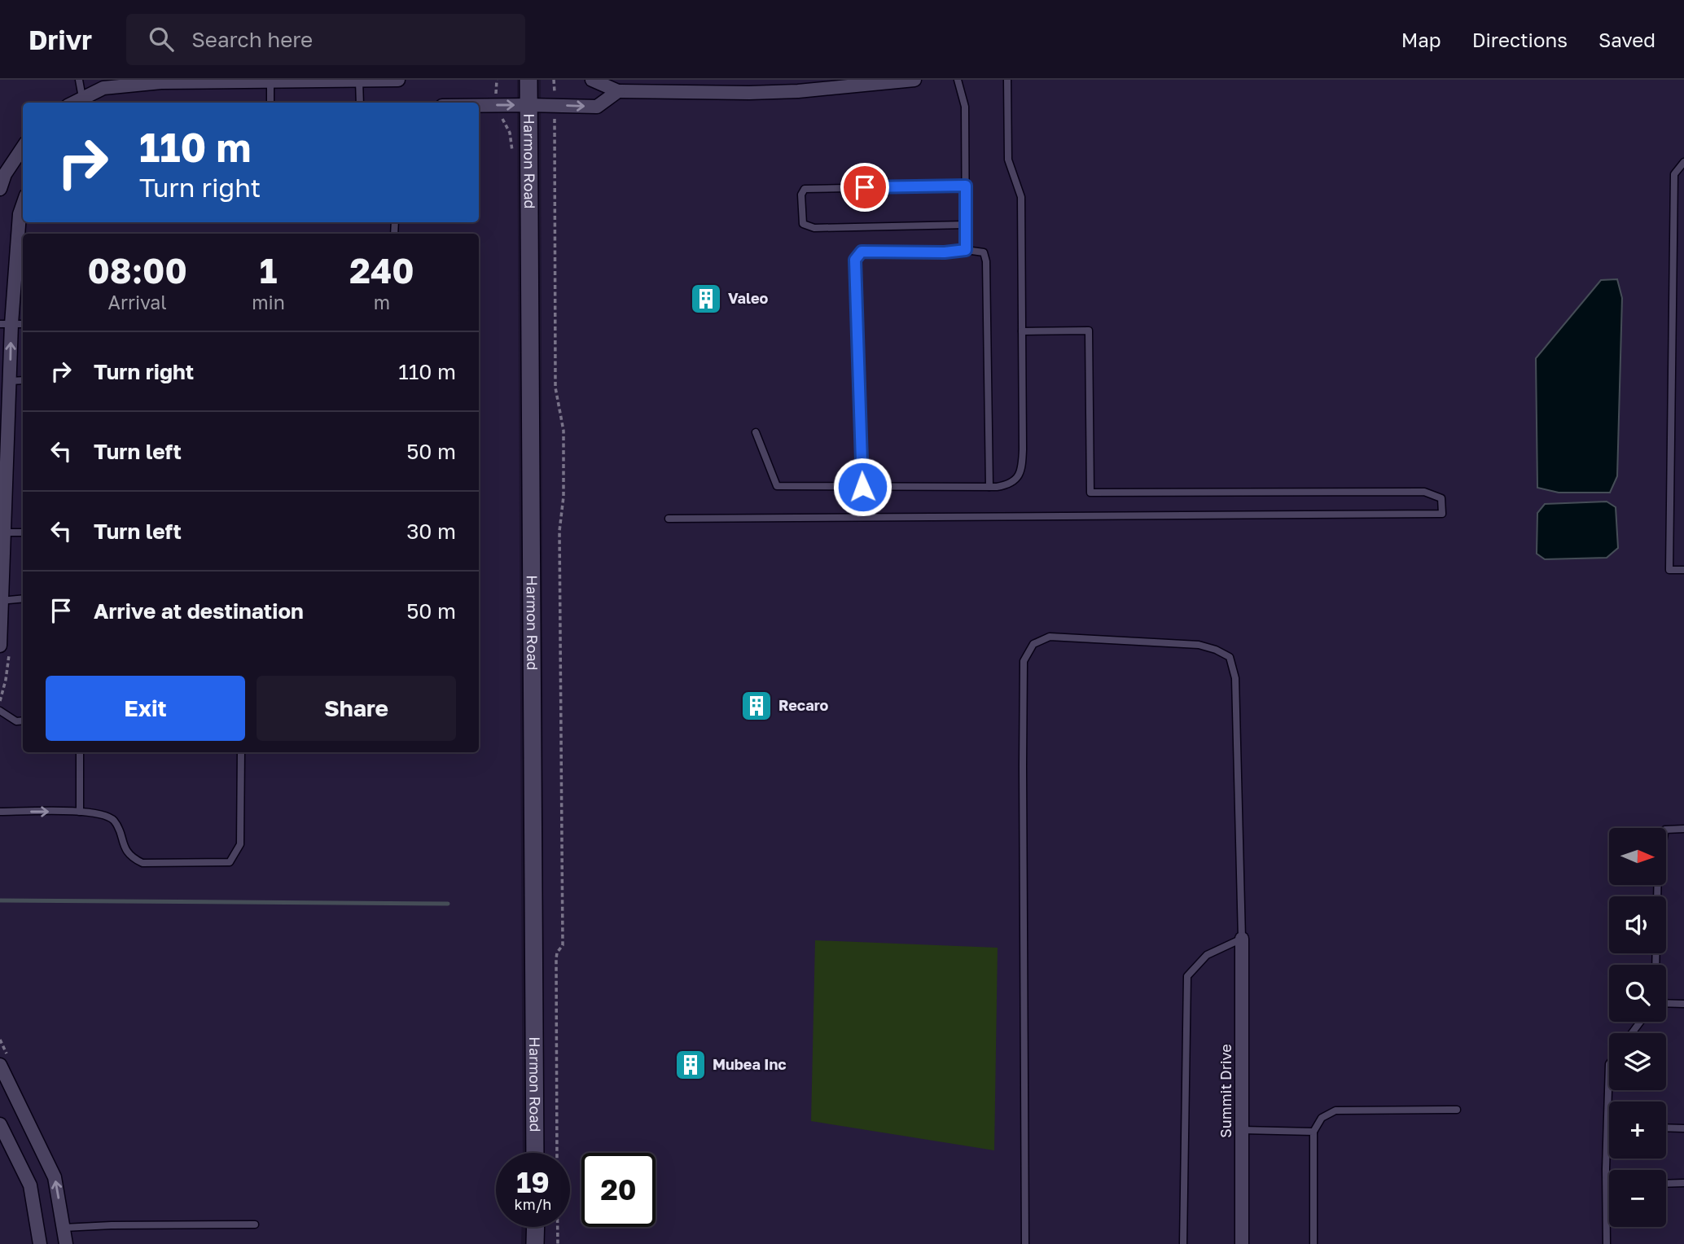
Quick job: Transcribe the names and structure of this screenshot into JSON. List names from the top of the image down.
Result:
{
  "streets": {
    "street": ["Harmon Road", "Summit Drive"]
  },
  "places": {
    "building": ["Valeo", "Recaro", "Mubea Inc"]
  },
  "north": "right",
  "page": {
    "header": "Drivr",
    "search": "Search here",
    "nav": ["Map", "Directions", "Saved"],
    "turn": ["110 m", "Turn right"],
    "eta": [
      "08:00",
      "Arrival",
      "1",
      "min",
      "240",
      "m"
    ],
    "list": [
      {
        "name": "Turn right",
        "value": "110 m"
      },
      {
        "name": "Turn left",
        "value": "50 m"
      },
      {
        "name": "Turn left",
        "value": "30 m"
      },
      {
        "name": "Arrive at destination",
        "value": "50 m"
      }
    ],
    "buttons": ["Exit", "Share"],
    "map_buttons": ["+", "−"],
    "speed": "19 km/h",
    "limit": "20"
  }
}
